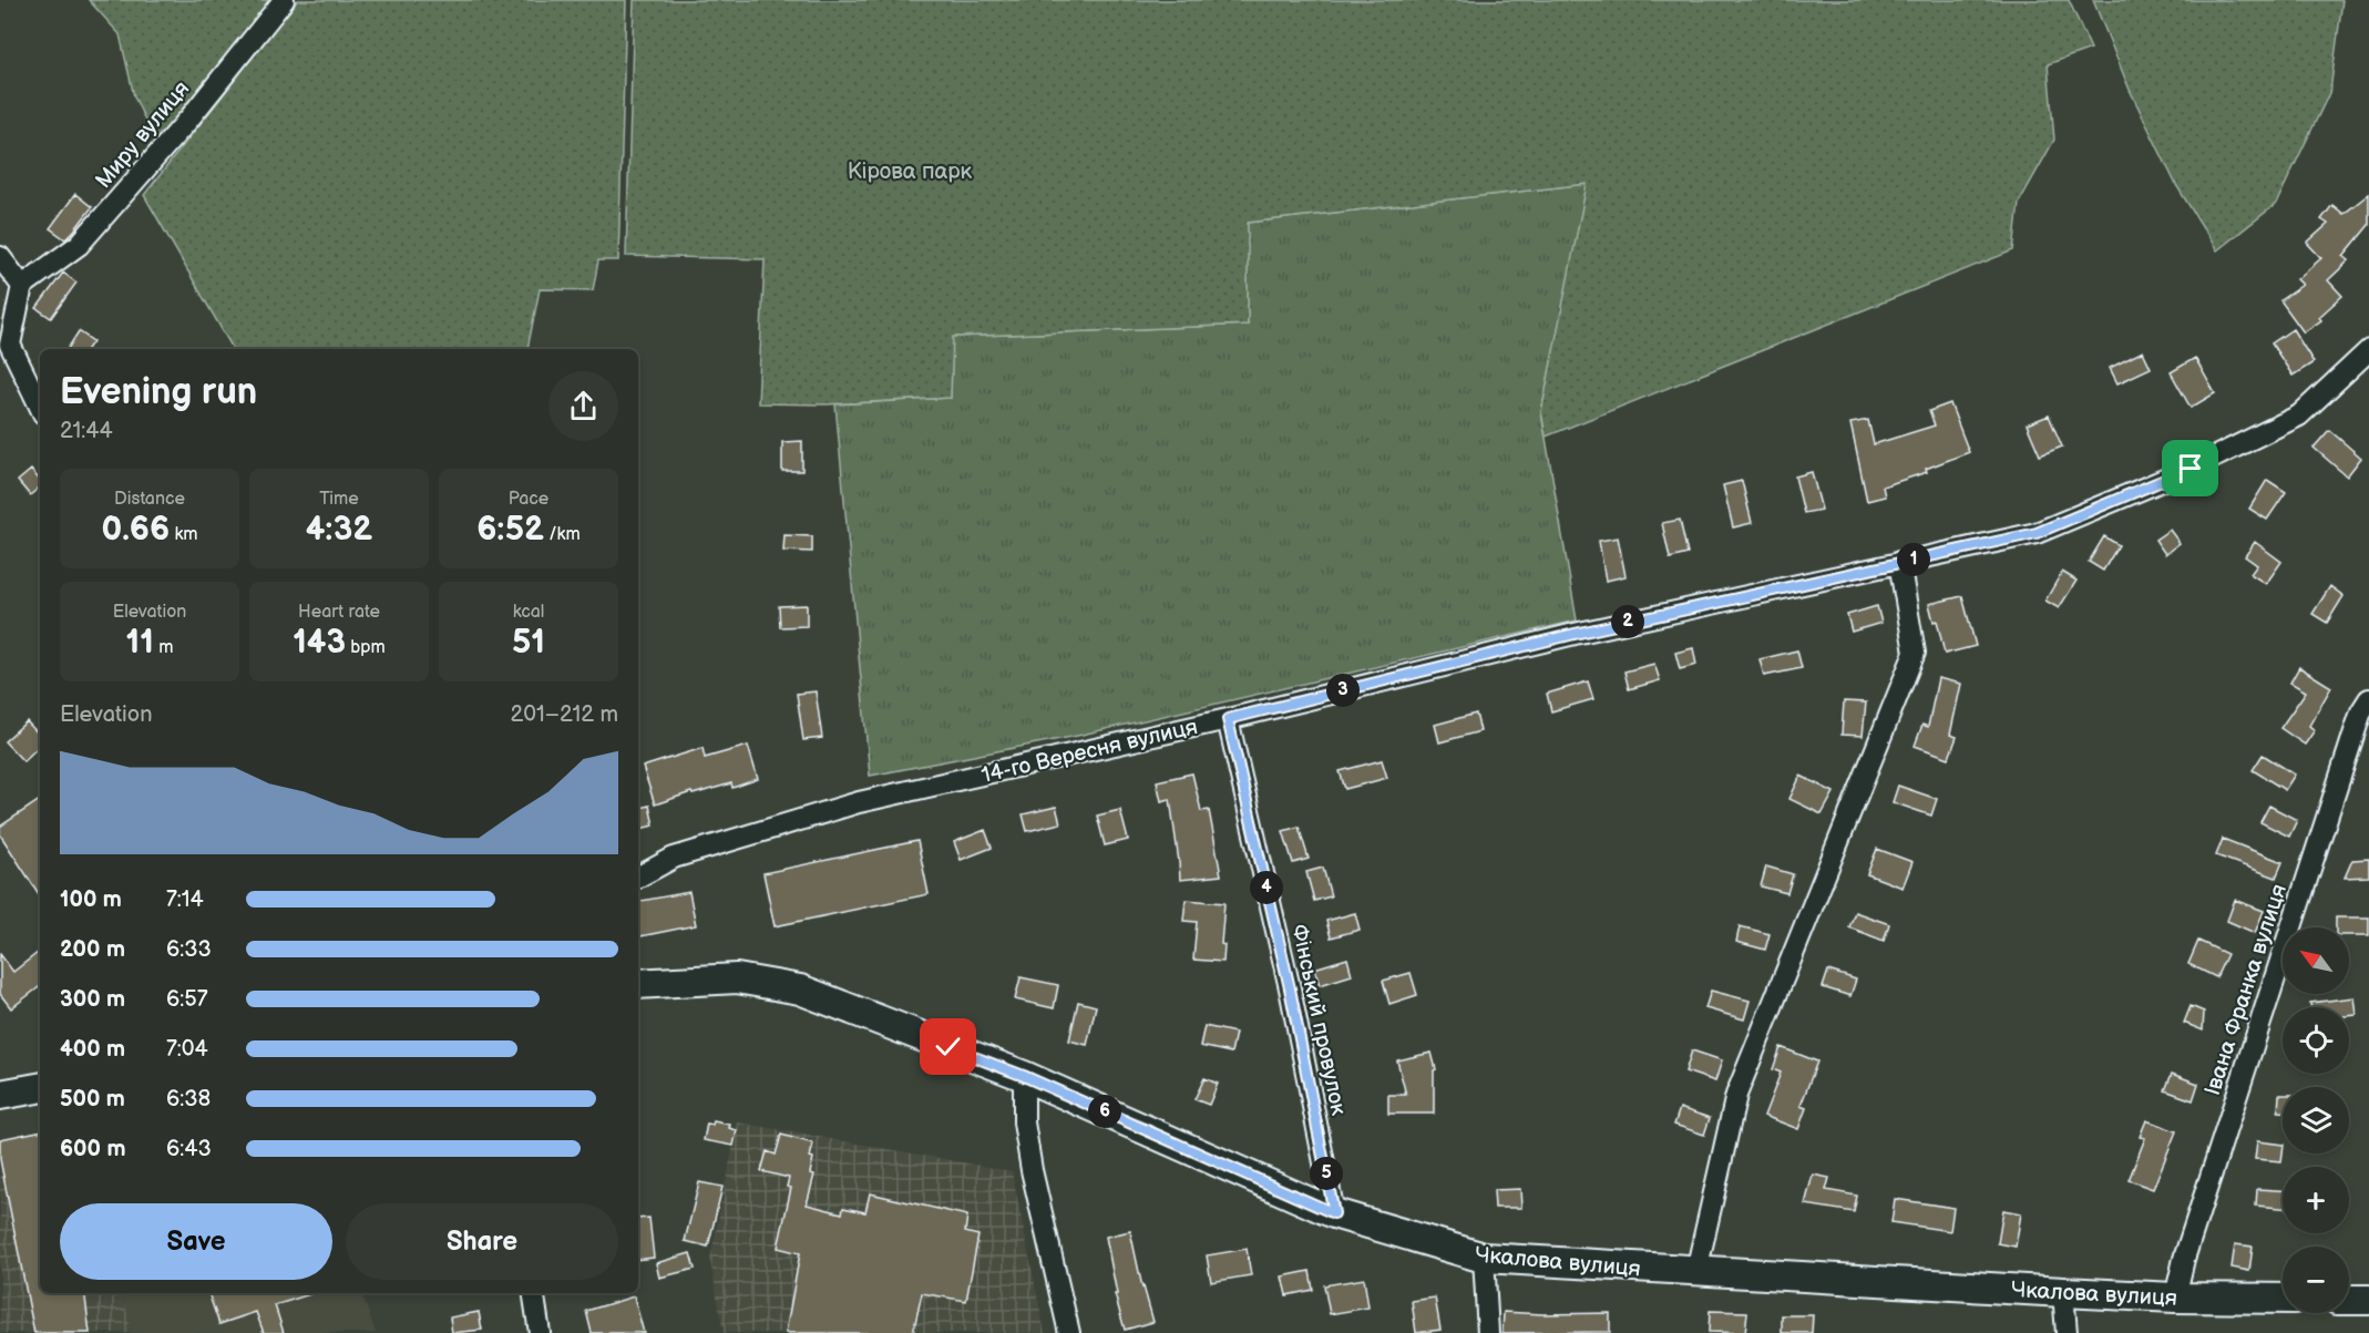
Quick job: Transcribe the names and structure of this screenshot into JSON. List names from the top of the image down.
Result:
{
  "streets": {
    "main road": ["Чкалова вулиця"],
    "street": [
      "Миру вулиця",
      "14-го Вересня вулиця",
      "Івана Франка вулиця",
      "Фінський провулок"
    ]
  },
  "crossings": [
    ["14-го Вересня вулиця", "Фінський провулок"],
    ["Івана Франка вулиця", "Чкалова вулиця"],
    ["Фінський провулок", "Чкалова вулиця"]
  ],
  "parks": ["Кірова парк"],
  "north": "top left",
  "page": {
    "heading": ["Evening run", "21:44"],
    "stats": [
      ["Distance", "0.66 km"],
      ["Time", "4:32"],
      ["Pace", "6:52 /km"],
      ["Elevation", "11 m"],
      ["Heart rate", "143 bpm"],
      ["kcal", "51"]
    ],
    "pins": [
      "1",
      "2",
      "3",
      "4",
      "6",
      "5"
    ],
    "chart": ["Elevation", "201–212 m"],
    "list": [
      {
        "name": "100 m",
        "note": "7:14"
      },
      {
        "name": "200 m",
        "note": "6:33"
      },
      {
        "name": "300 m",
        "note": "6:57"
      },
      {
        "name": "400 m",
        "note": "7:04"
      },
      {
        "name": "500 m",
        "note": "6:38"
      },
      {
        "name": "600 m",
        "note": "6:43"
      }
    ],
    "map_buttons": ["+", "−"],
    "buttons": ["Save", "Share"]
  }
}
